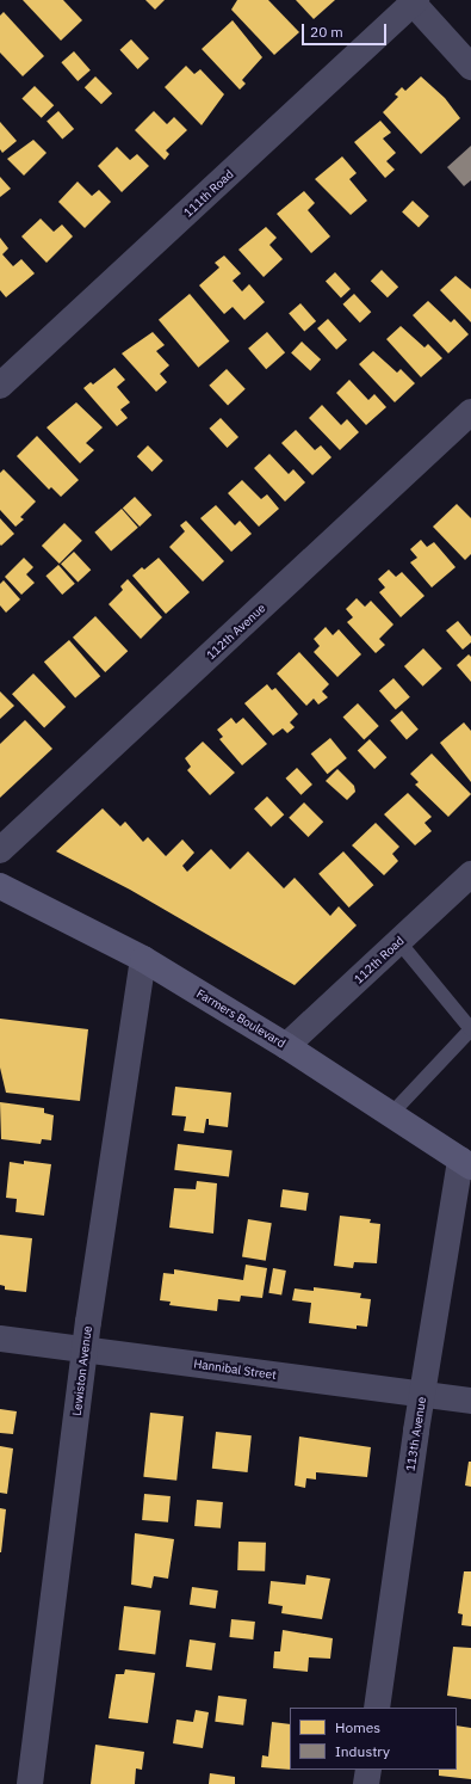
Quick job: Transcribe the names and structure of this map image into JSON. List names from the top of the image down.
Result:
{
  "streets": {
    "main road": ["Farmers Boulevard"],
    "street": [
      "111th Road",
      "112th Avenue",
      "112th Road",
      "Hannibal Street",
      "Lewiston Avenue",
      "113th Avenue"
    ]
  },
  "crossings": [
    ["112th Road", "Farmers Boulevard"],
    ["Farmers Boulevard", "Lewiston Avenue"],
    ["Farmers Boulevard", "113th Avenue"],
    ["Hannibal Street", "Lewiston Avenue"],
    ["Hannibal Street", "113th Avenue"]
  ],
  "legend": ["Homes", "Industry"],
  "scale_bar": "20 m"
}
